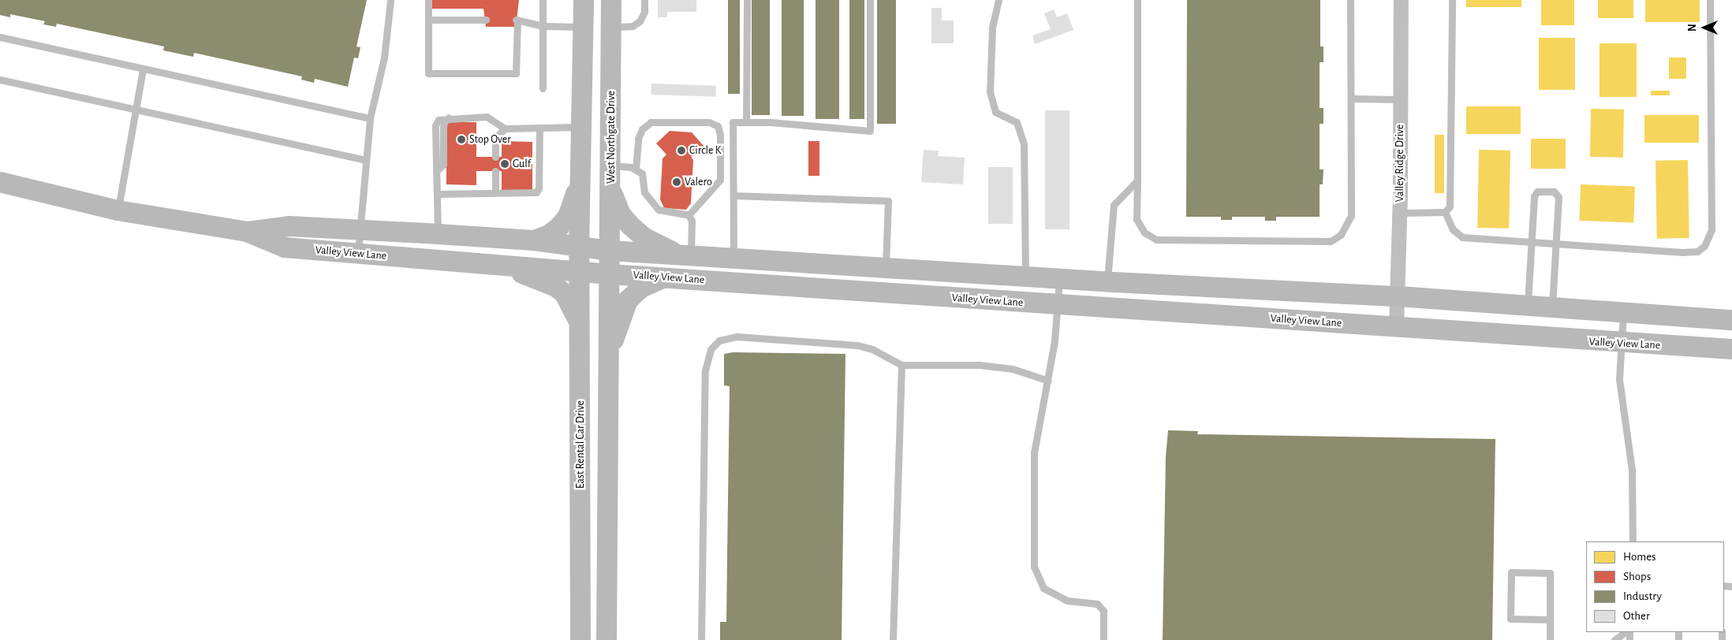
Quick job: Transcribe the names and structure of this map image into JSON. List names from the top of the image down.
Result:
{
  "streets": {
    "main road": ["West Northgate Drive", "Valley View Lane", "East Rental Car Drive"],
    "street": ["Valley Ridge Drive"]
  },
  "crossings": [
    ["West Northgate Drive", "Valley View Lane"],
    ["Valley Ridge Drive", "Valley View Lane"],
    ["Valley View Lane", "East Rental Car Drive"]
  ],
  "places": [
    "Stop Over",
    "Circle K",
    "Gulf",
    "Valero"
  ],
  "legend": [
    "Homes",
    "Shops",
    "Industry",
    "Other"
  ],
  "north": "left"
}
